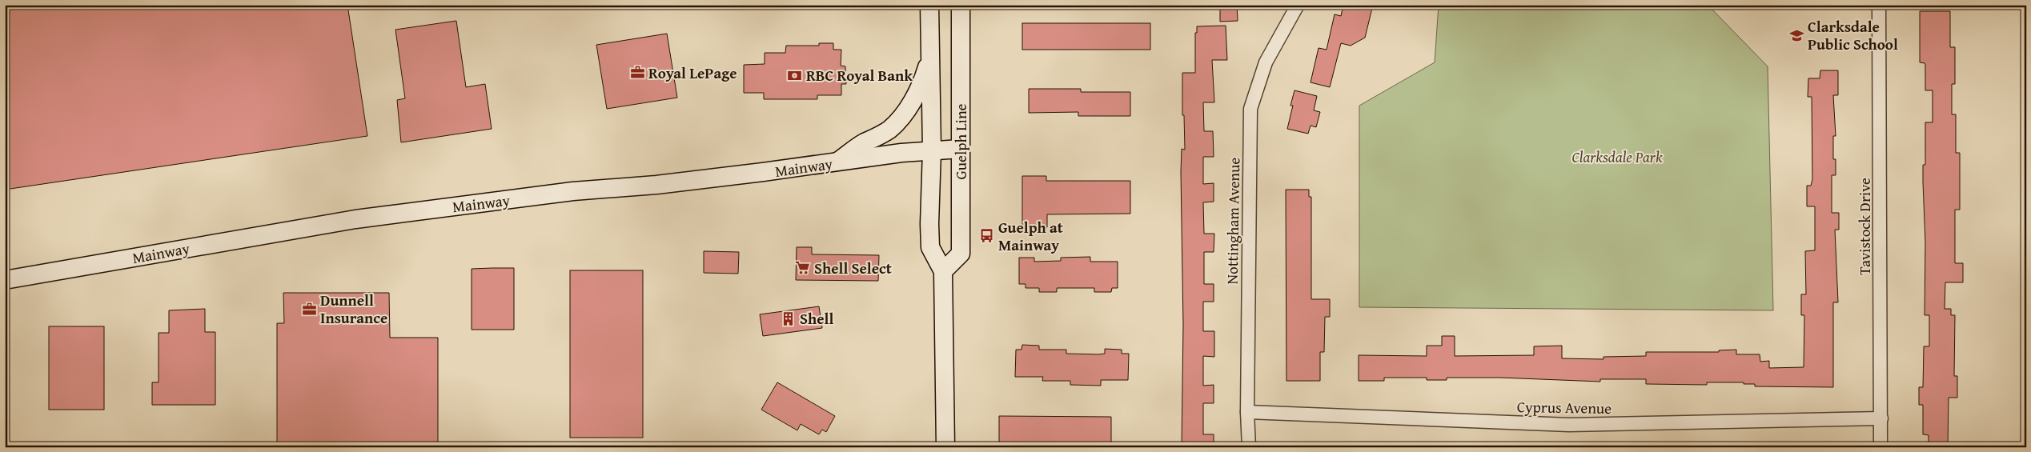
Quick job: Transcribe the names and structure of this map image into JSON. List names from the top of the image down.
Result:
{
  "streets": {
    "street": [
      "Guelph Line",
      "Mainway",
      "Nottingham Avenue",
      "Tavistock Drive",
      "Cyprus Avenue"
    ]
  },
  "crossings": [
    ["Guelph Line", "Mainway"],
    ["Nottingham Avenue", "Cyprus Avenue"],
    ["Tavistock Drive", "Cyprus Avenue"]
  ],
  "parks": ["Clarksdale Park"],
  "places": {
    "school or university": ["Clarksdale Public School"],
    "office": ["Royal LePage", "Dunnell Insurance"],
    "bank": ["RBC Royal Bank"],
    "bus stop": ["Guelph at Mainway"],
    "supermarket": ["Shell Select"],
    "building": ["Shell"]
  }
}
